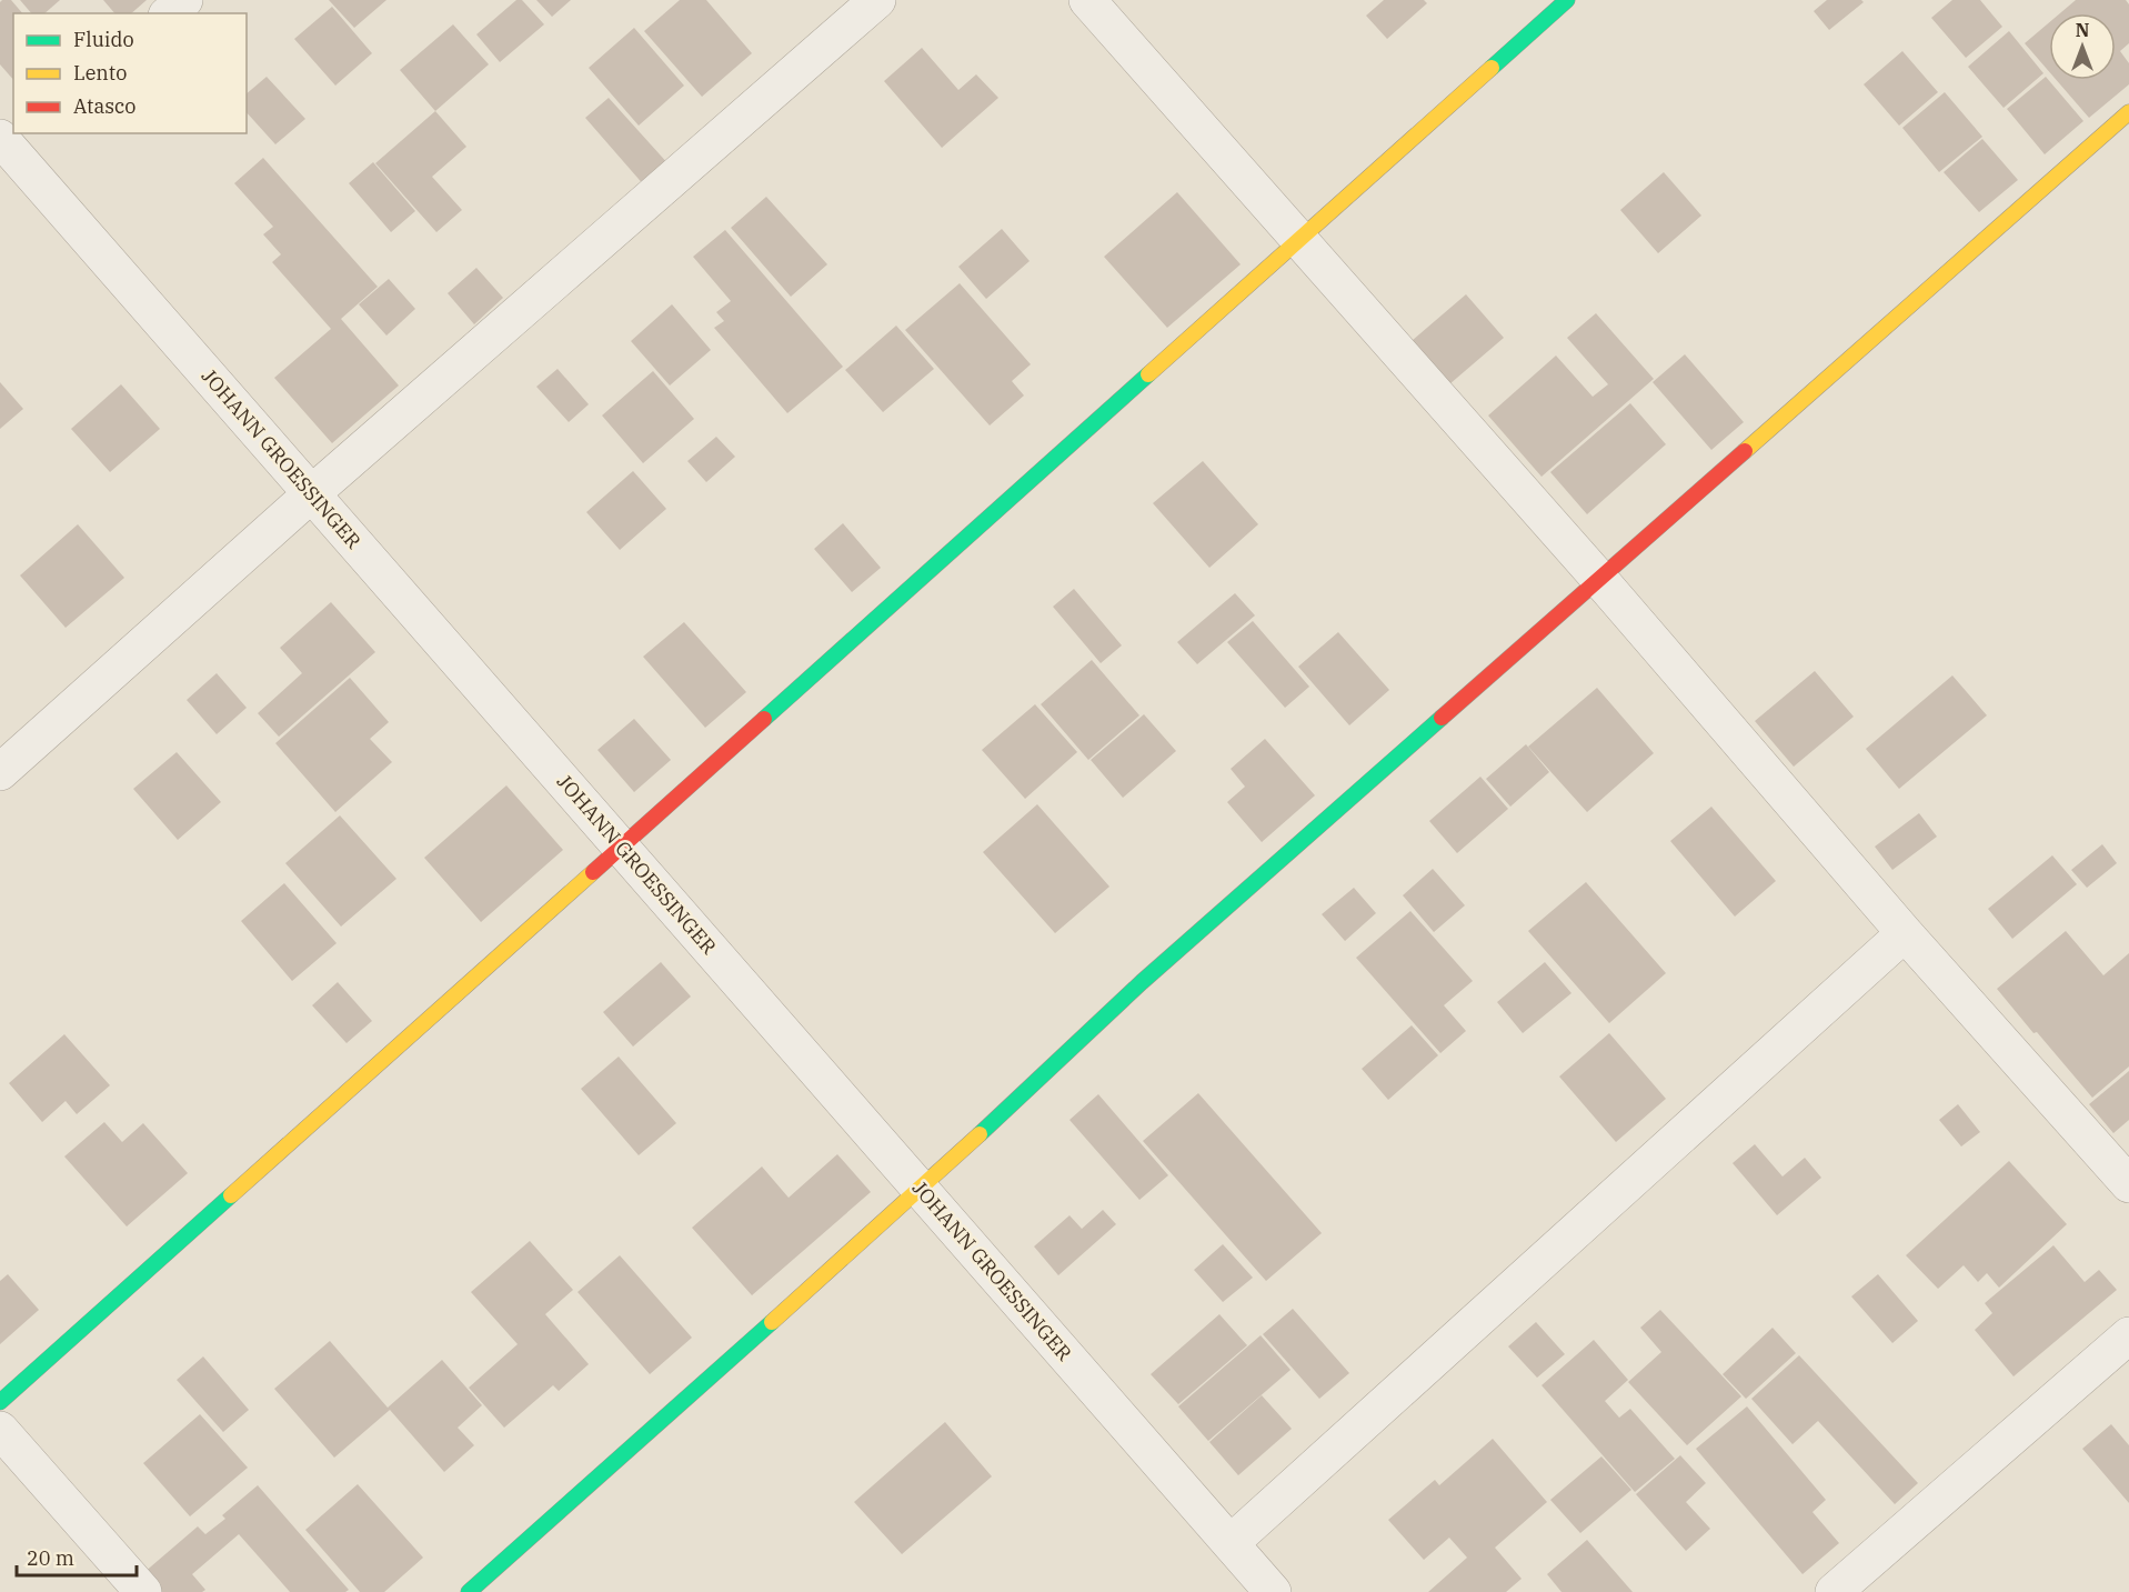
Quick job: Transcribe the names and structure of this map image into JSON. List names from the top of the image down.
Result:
{
  "streets": {
    "street": ["JOHANN GROESSINGER"]
  },
  "legend": ["Fluido", "Lento", "Atasco"],
  "scale_bar": "20 m",
  "north": "top"
}
